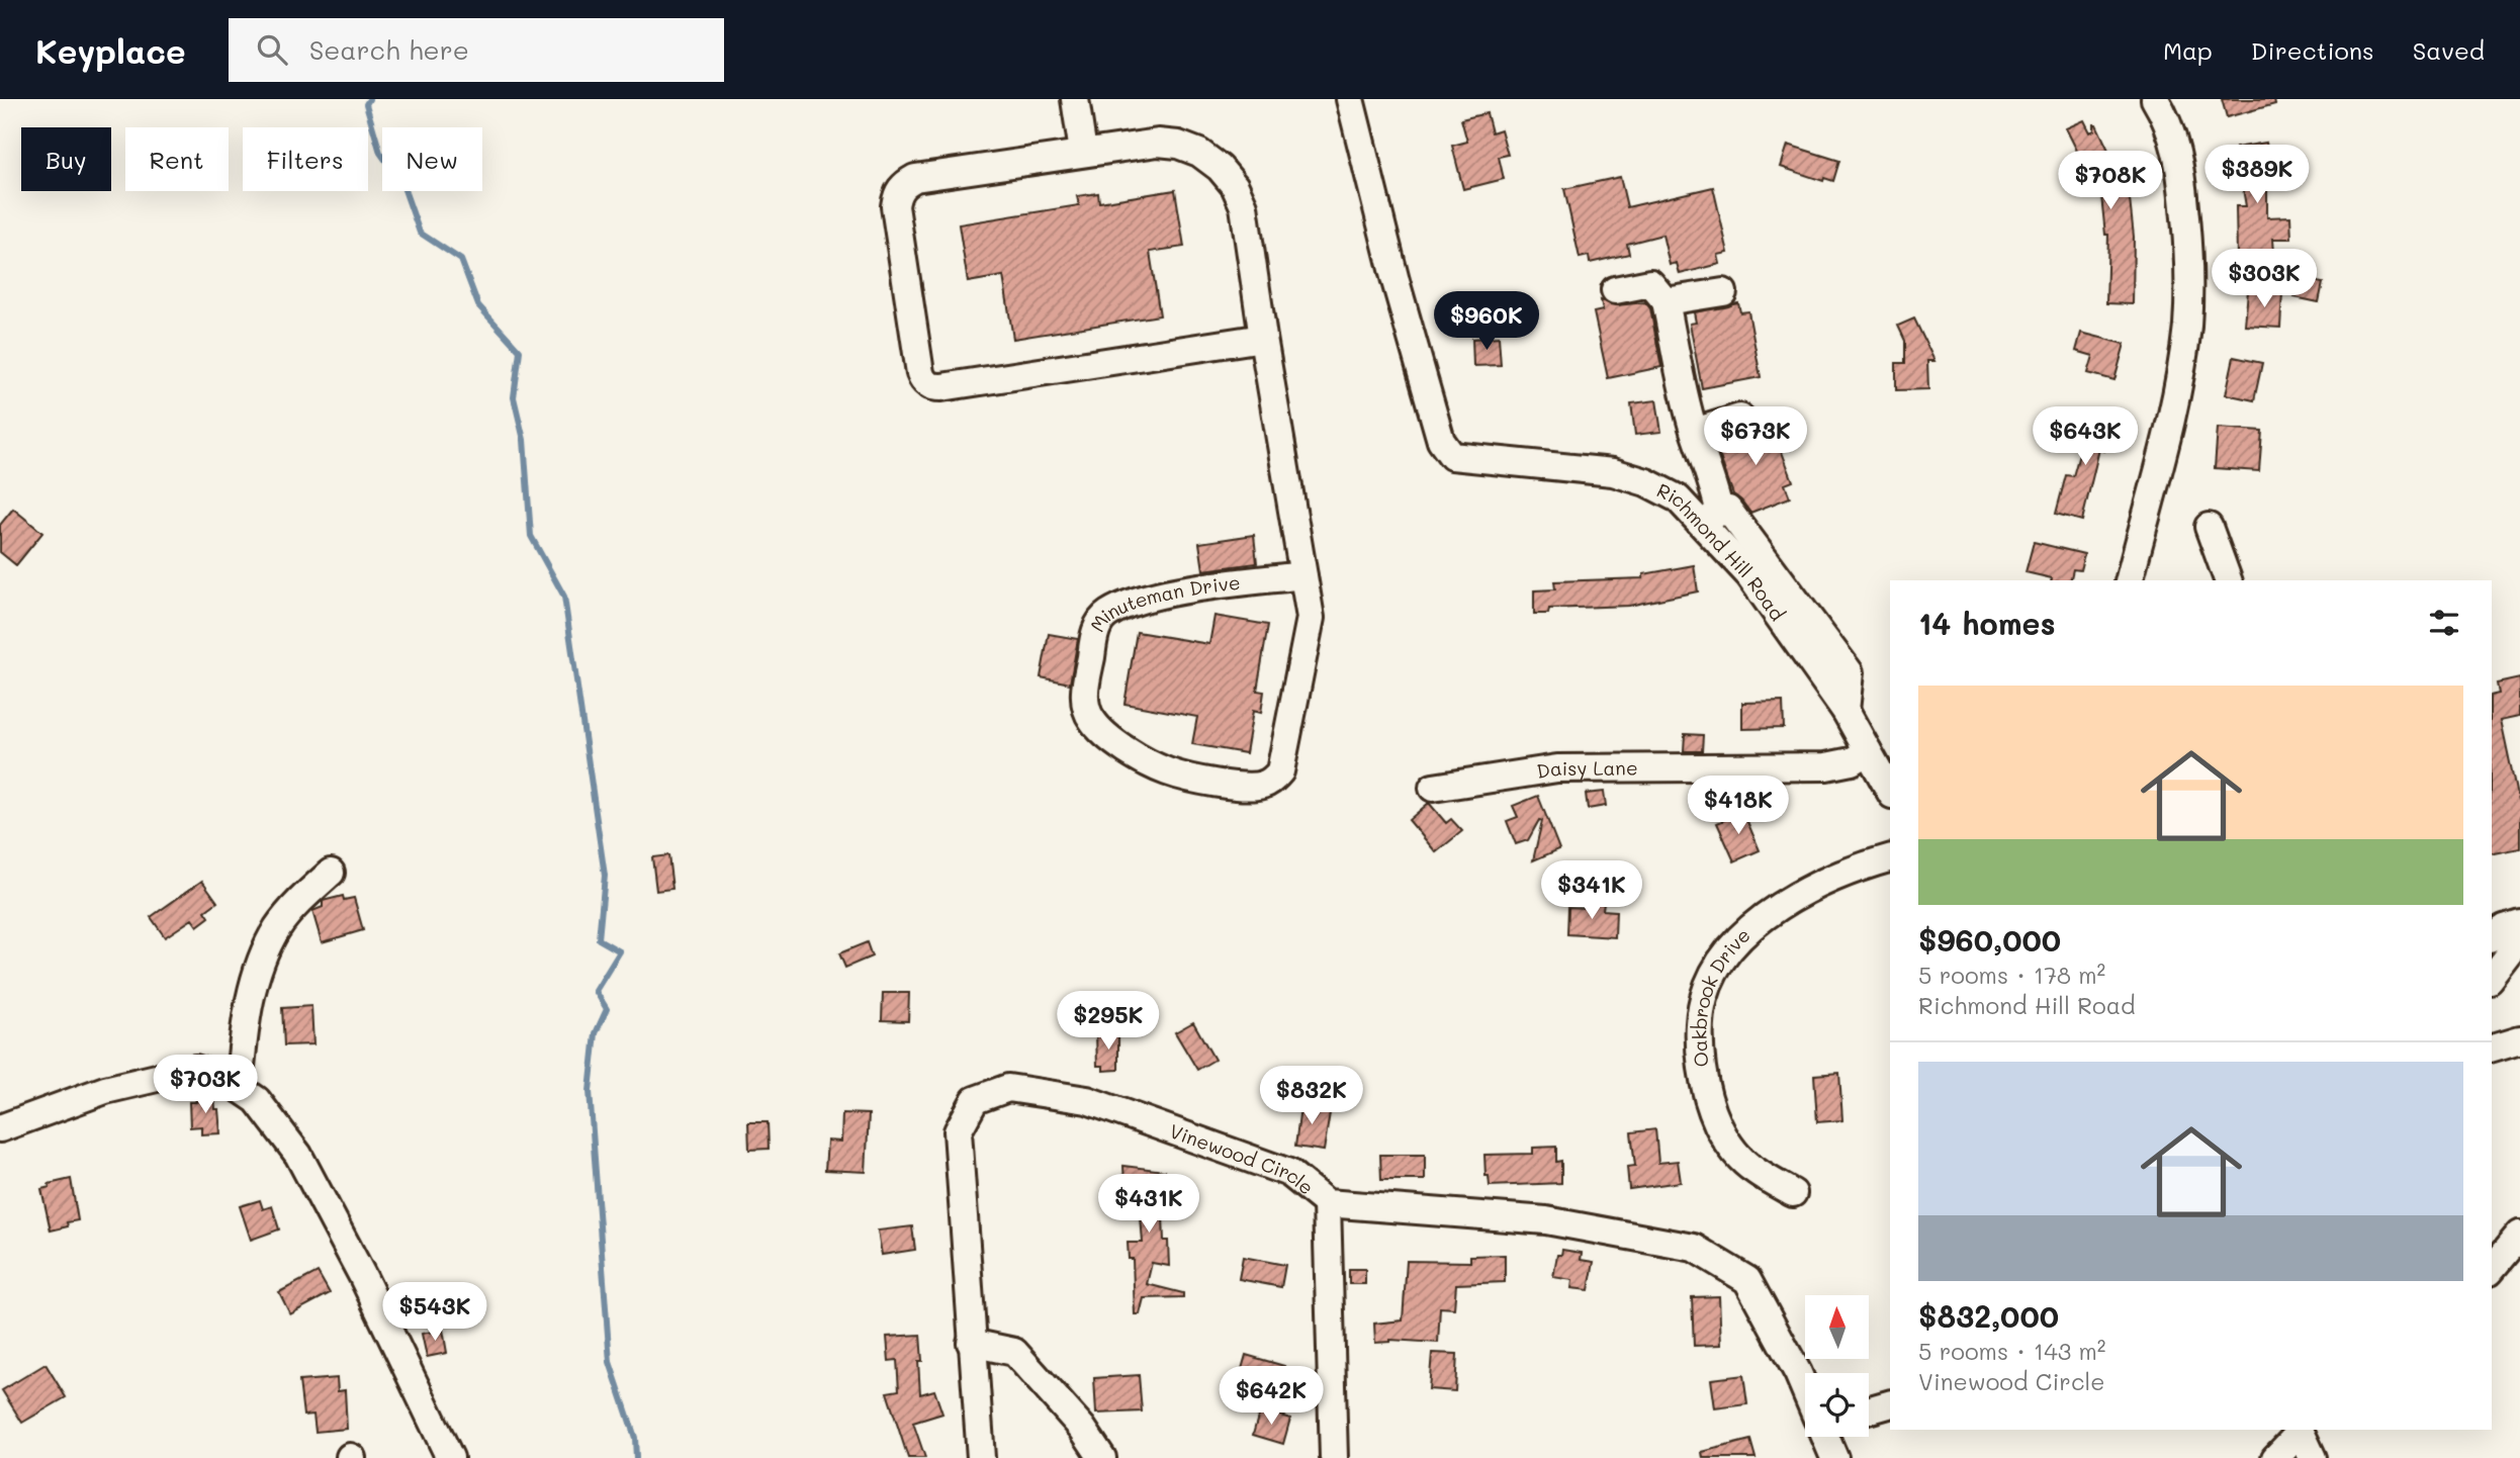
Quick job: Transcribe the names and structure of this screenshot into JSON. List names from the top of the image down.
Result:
{
  "streets": {
    "street": [
      "Richmond Hill Road",
      "Minuteman Drive",
      "Daisy Lane",
      "Oakbrook Drive",
      "Vinewood Circle"
    ]
  },
  "crossings": [
    ["Richmond Hill Road", "Daisy Lane"]
  ],
  "north": "top",
  "page": {
    "header": "Keyplace",
    "search": "Search here",
    "nav": ["Map", "Directions", "Saved"],
    "chip": [
      "Buy",
      "Rent",
      "Filters",
      "New"
    ],
    "price": [
      "$389K",
      "$708K",
      "$303K",
      "$960K",
      "$673K",
      "$643K",
      "$418K",
      "$341K",
      "$295K",
      "$703K",
      "$832K",
      "$431K",
      "$543K",
      "$642K"
    ],
    "heading": "14 homes",
    "list": [
      {
        "name": "$960,000",
        "note": "5 rooms · 178 m² · Richmond Hill Road"
      },
      {
        "name": "$832,000",
        "note": "5 rooms · 143 m² · Vinewood Circle"
      }
    ]
  }
}
